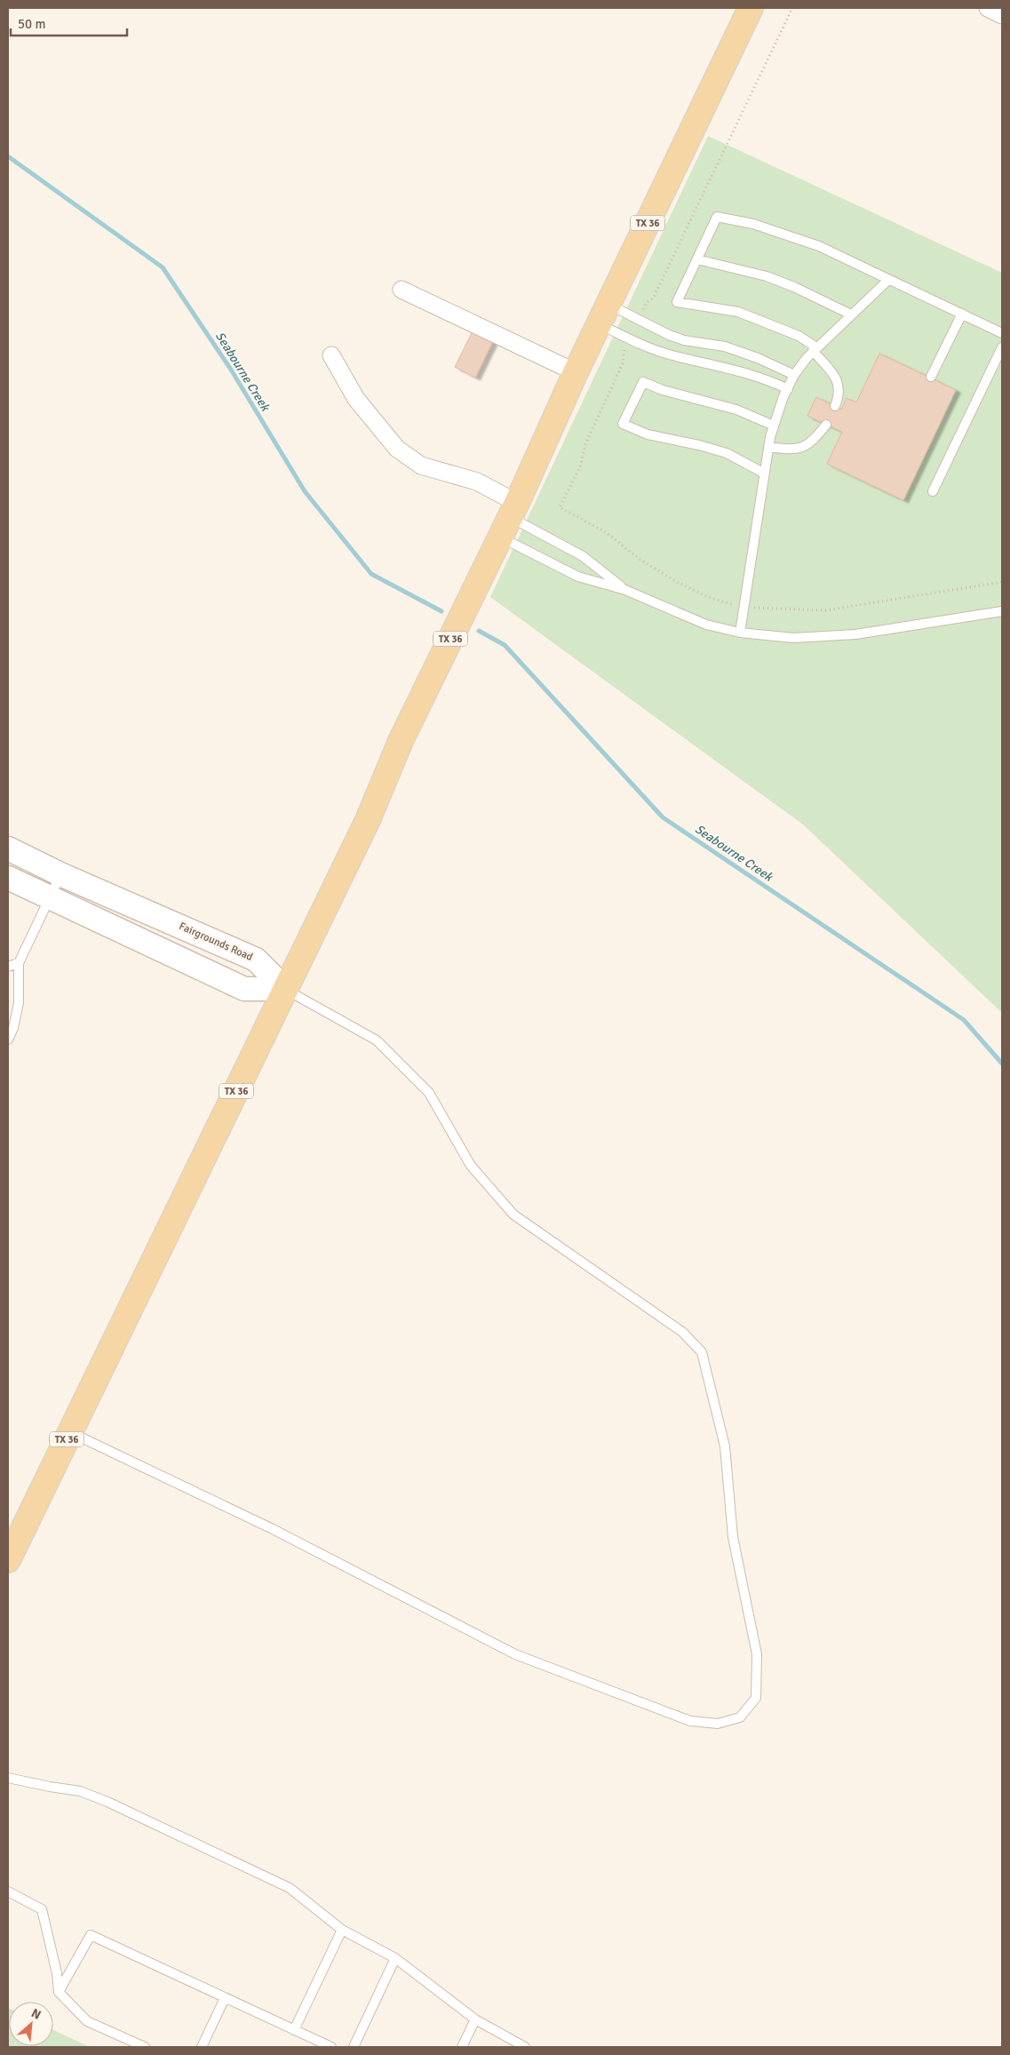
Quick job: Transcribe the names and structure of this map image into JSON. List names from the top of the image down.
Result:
{
  "streets": {
    "main road": ["TX 36"],
    "street": ["Fairgrounds Road"]
  },
  "crossings": [
    ["TX 36", "Fairgrounds Road"]
  ],
  "water": ["Seabourne Creek"],
  "scale_bar": "50 m",
  "north": "top right"
}
